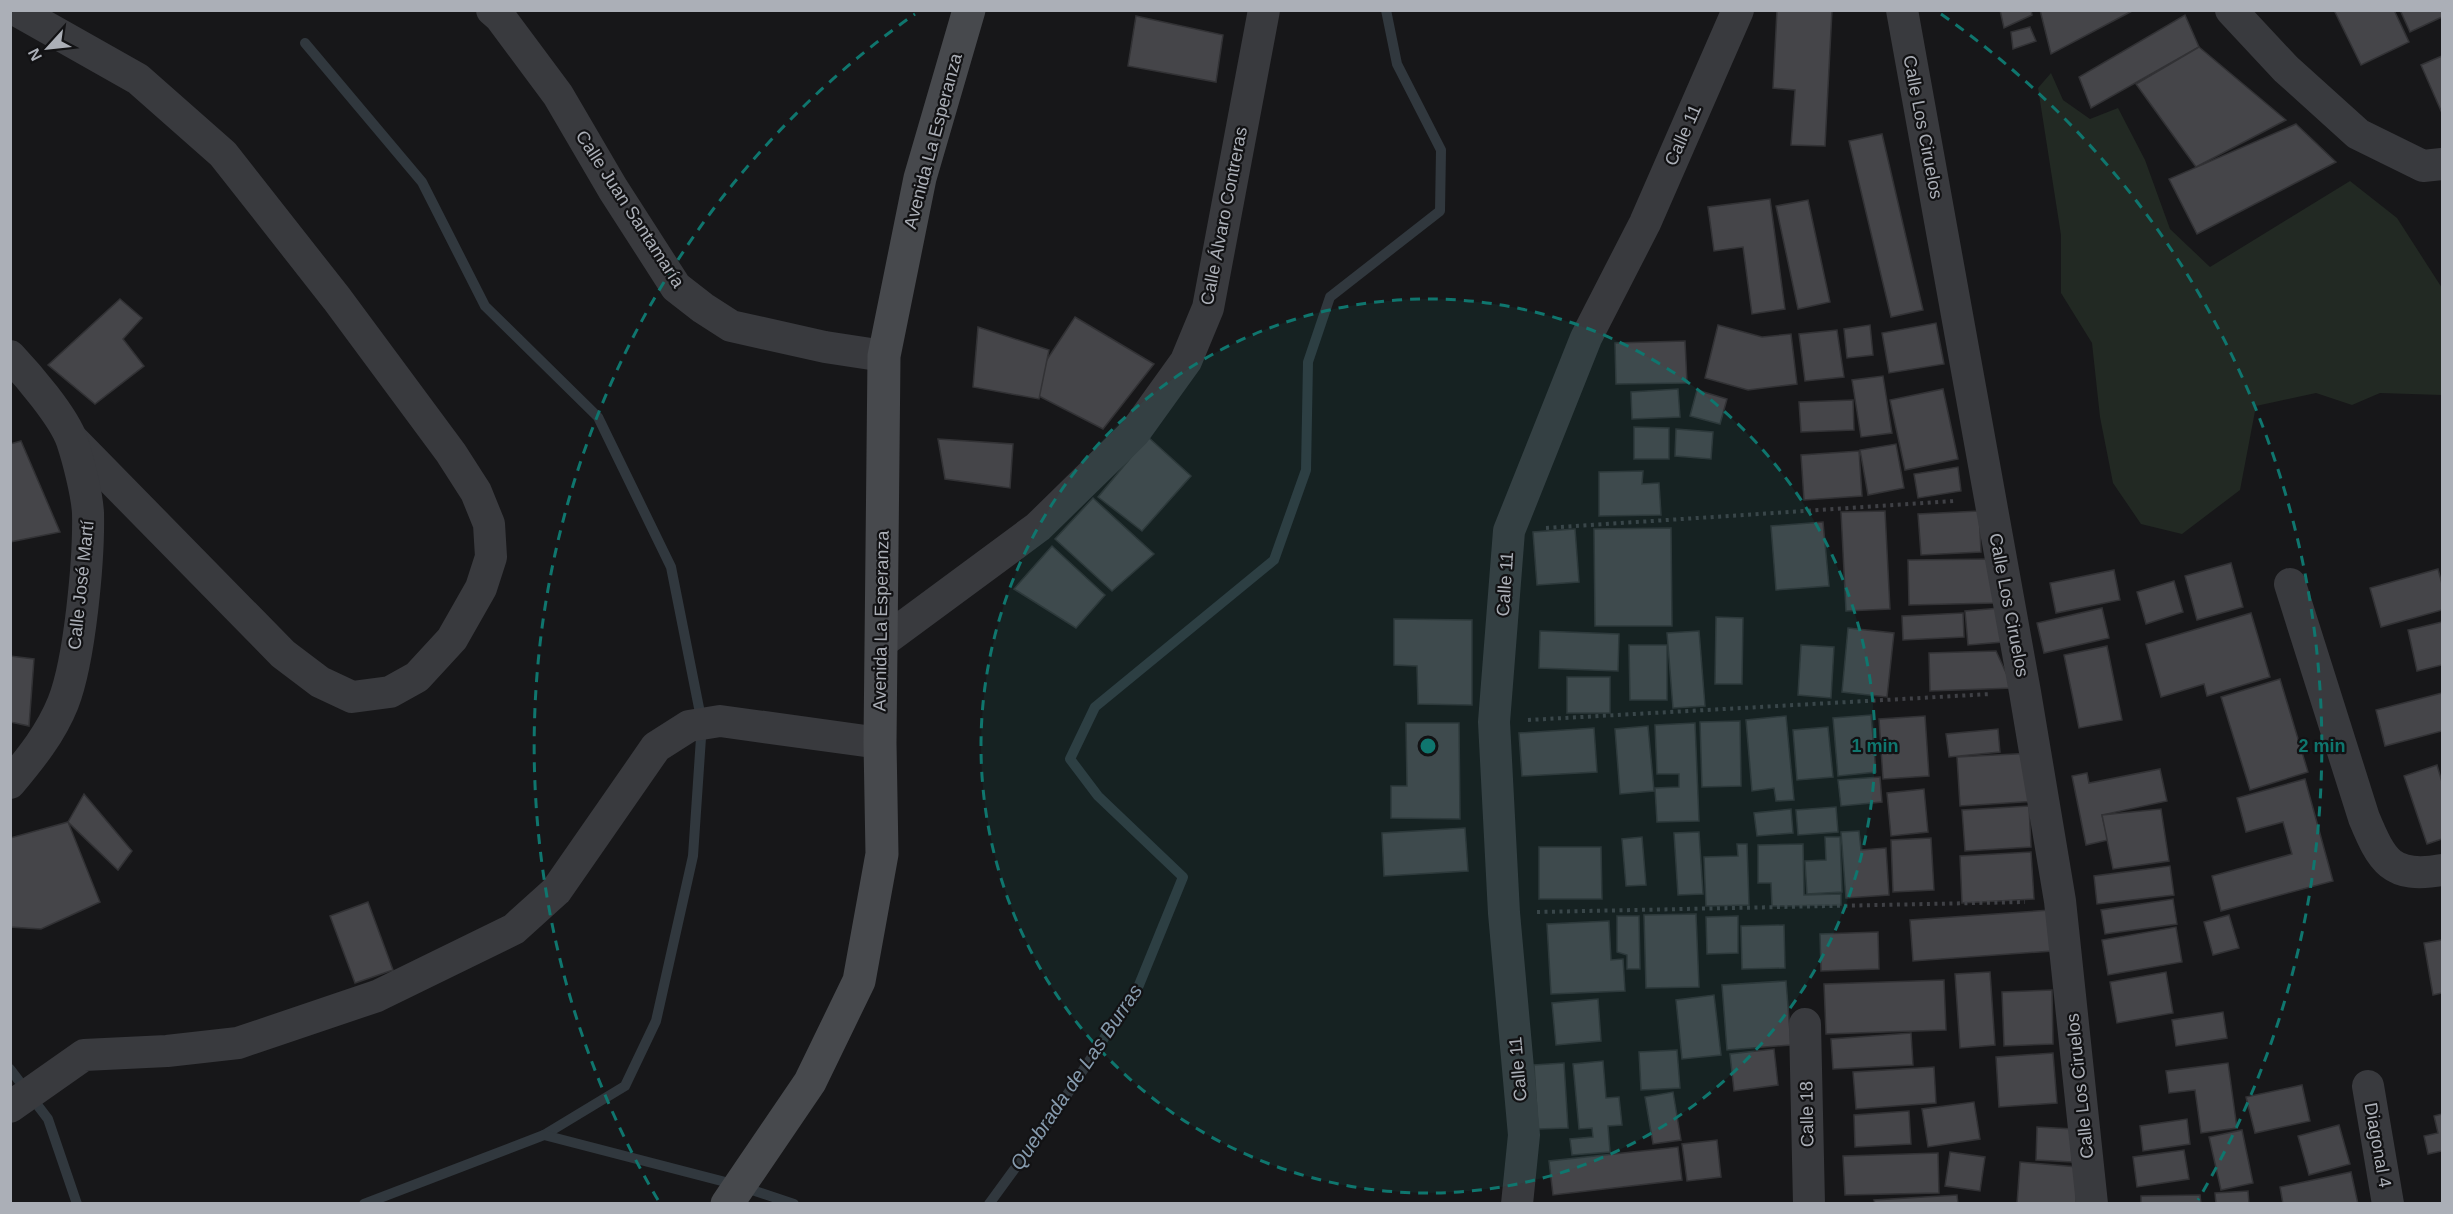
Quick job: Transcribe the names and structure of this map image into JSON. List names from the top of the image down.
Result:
{
  "streets": {
    "street": [
      "Calle Los Ciruelos",
      "Calle 11",
      "Avenida La Esperanza",
      "Calle Juan Santamaría",
      "Calle Álvaro Contreras",
      "Calle José Martí",
      "Calle 18",
      "Diagonal 4"
    ]
  },
  "crossings": [
    ["Avenida La Esperanza", "Calle Juan Santamaría"],
    ["Avenida La Esperanza", "Calle Álvaro Contreras"]
  ],
  "water": ["Quebrada de Las Burras"],
  "north": "bottom left",
  "rings": ["1 min", "2 min"]
}
